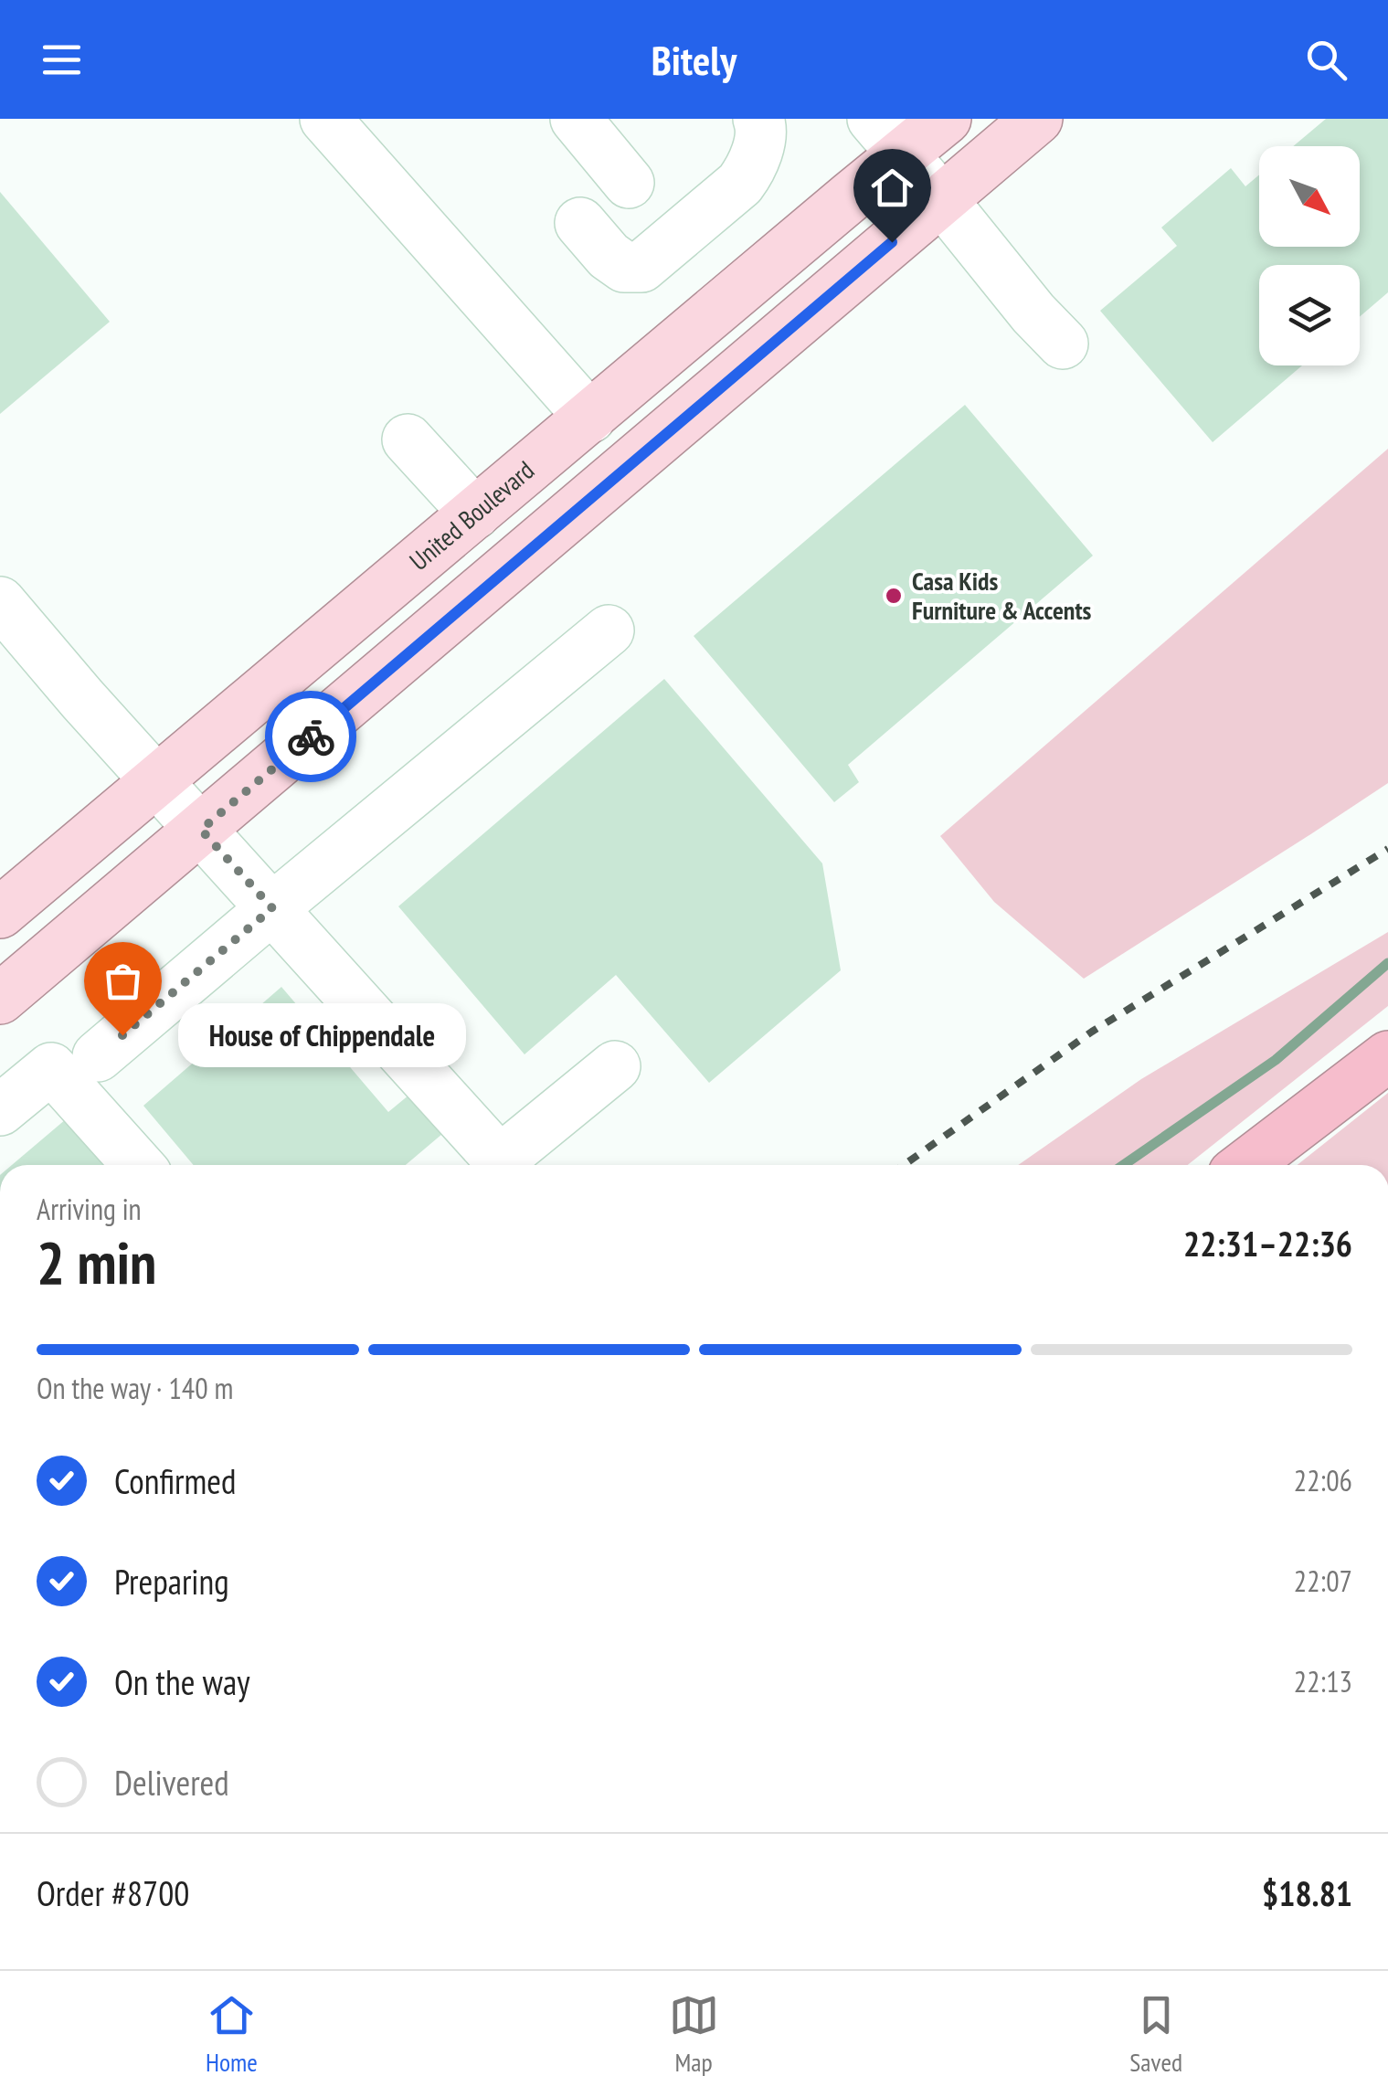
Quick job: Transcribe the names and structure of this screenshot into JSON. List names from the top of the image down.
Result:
{
  "streets": {
    "main road": ["United Boulevard"]
  },
  "places": ["Casa Kids Furniture & Accents", "House of Chippendale"],
  "north": "bottom right",
  "page": {
    "header": "Bitely",
    "bubble": "House of Chippendale",
    "heading": ["2 min", "Arriving in", "22:31–22:36"],
    "panel": ["Order #8700", "$18.81"],
    "bar": "On the way · 140 m",
    "list": [
      ["Confirmed", "22:06"],
      ["Preparing", "22:07"],
      ["On the way", "22:13"],
      "Delivered"
    ],
    "tabs": ["Home", "Map", "Saved"]
  }
}
